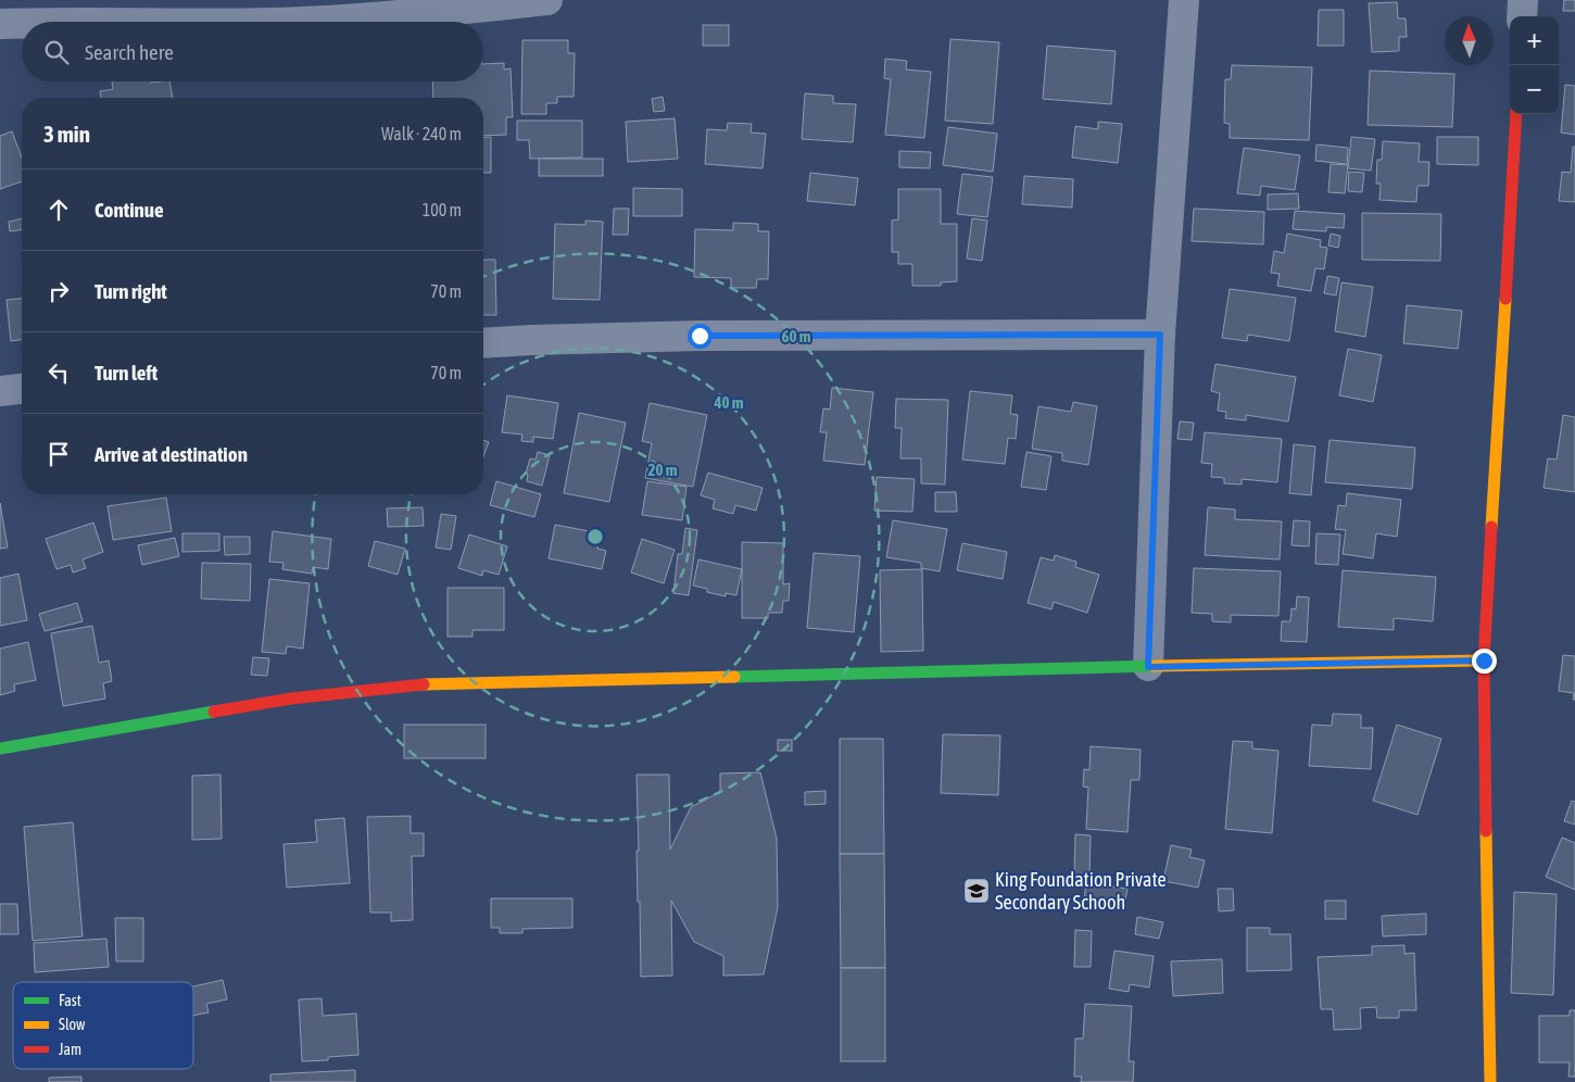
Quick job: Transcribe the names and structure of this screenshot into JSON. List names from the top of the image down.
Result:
{
  "places": {
    "school or university": ["King Foundation Private Secondary Schooh"]
  },
  "legend": ["Fast", "Slow", "Jam"],
  "north": "top",
  "page": {
    "map_buttons": ["+", "−"],
    "search": "Search here",
    "heading": ["3 min", "Walk · 240 m"],
    "list": [
      ["Continue", "100 m"],
      ["Turn right", "70 m"],
      ["Turn left", "70 m"],
      "Arrive at destination"
    ]
  },
  "rings": ["60 m", "40 m", "20 m"]
}
